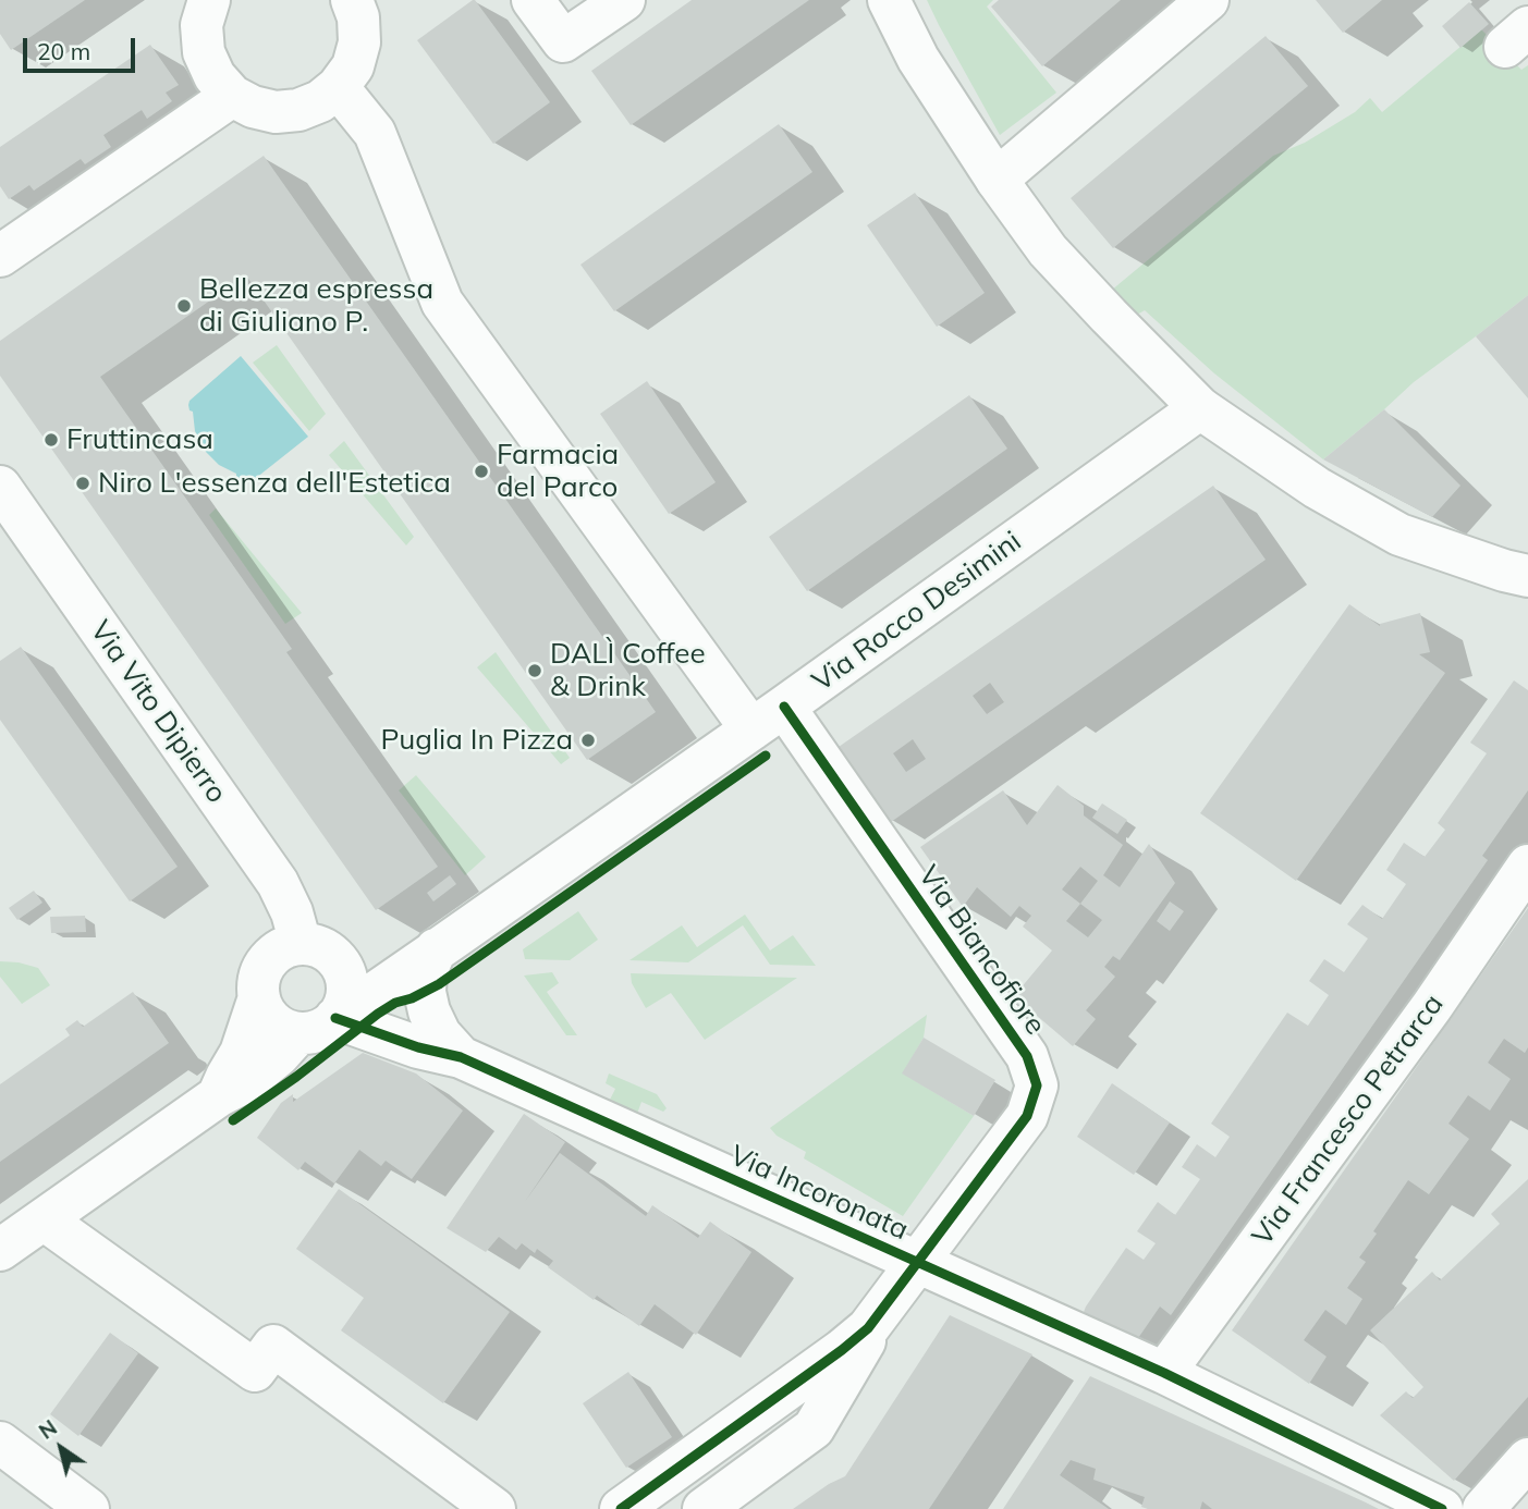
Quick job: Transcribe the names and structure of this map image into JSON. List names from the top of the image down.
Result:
{
  "streets": {
    "street": [
      "Via Rocco Desimini",
      "Via Vito Dipierro",
      "Via Biancofiore",
      "Via Francesco Petrarca",
      "Via Incoronata"
    ]
  },
  "crossings": [
    ["Via Rocco Desimini", "Via Vito Dipierro"],
    ["Via Rocco Desimini", "Via Biancofiore"],
    ["Via Rocco Desimini", "Via Incoronata"],
    ["Via Vito Dipierro", "Via Incoronata"],
    ["Via Biancofiore", "Via Incoronata"],
    ["Via Francesco Petrarca", "Via Incoronata"]
  ],
  "places": [
    "Bellezza espressa di Giuliano P.",
    "Fruttincasa",
    "Farmacia del Parco",
    "Niro L'essenza dell'Estetica",
    "DALÌ Coffee & Drink",
    "Puglia In Pizza"
  ],
  "scale_bar": "20 m",
  "north": "top left"
}
